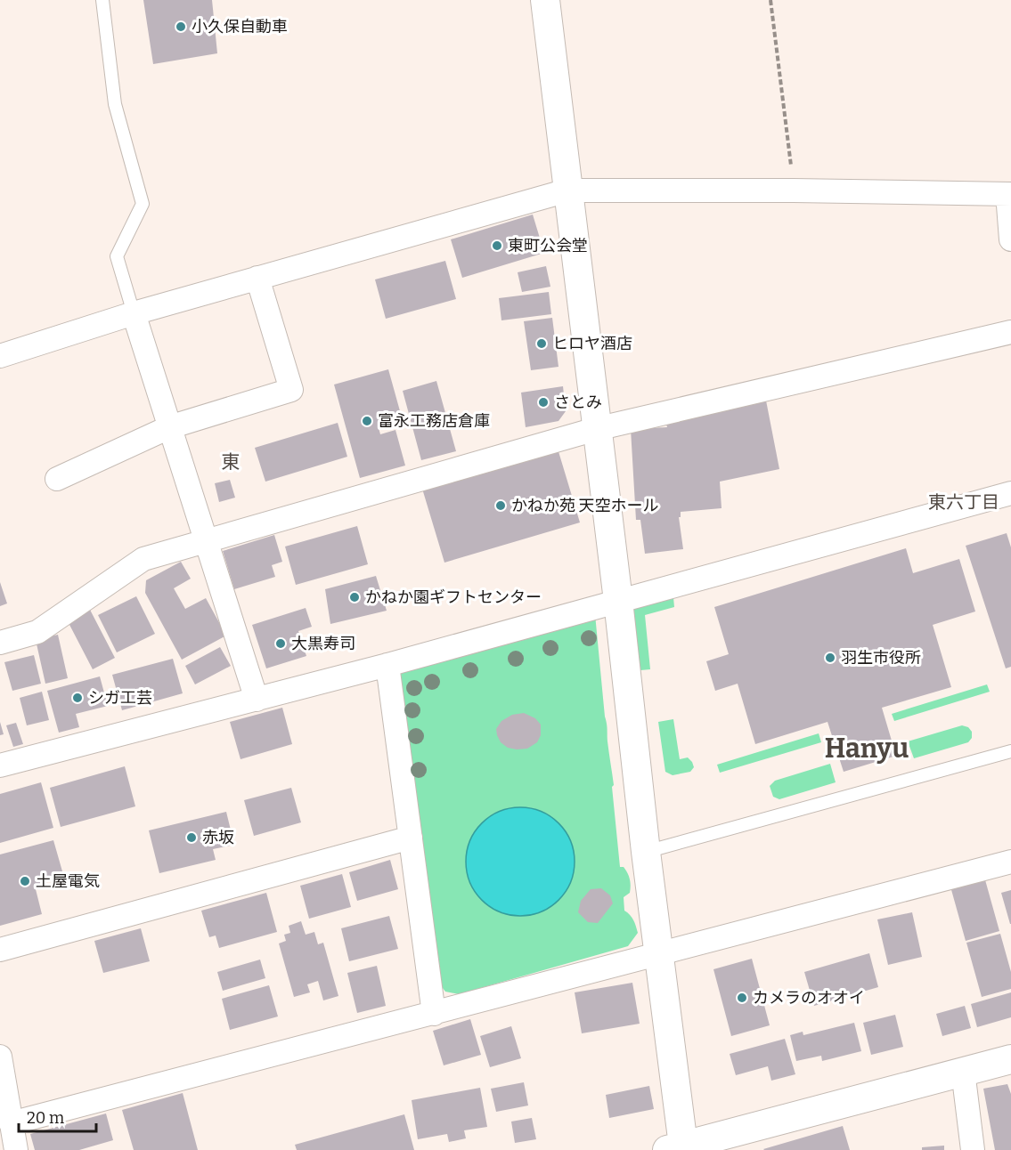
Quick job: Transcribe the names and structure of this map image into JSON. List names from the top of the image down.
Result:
{
  "districts": ["東", "東六丁目", "Hanyu"],
  "places": [
    "小久保自動車",
    "東町公会堂",
    "ヒロヤ酒店",
    "さとみ",
    "富永工務店倉庫",
    "かねか苑 天空ホール",
    "かねか園ギフトセンター",
    "大黒寿司",
    "羽生市役所",
    "シガ工芸",
    "赤坂",
    "土屋電気",
    "カメラのオオイ"
  ],
  "scale_bar": "20 m"
}
